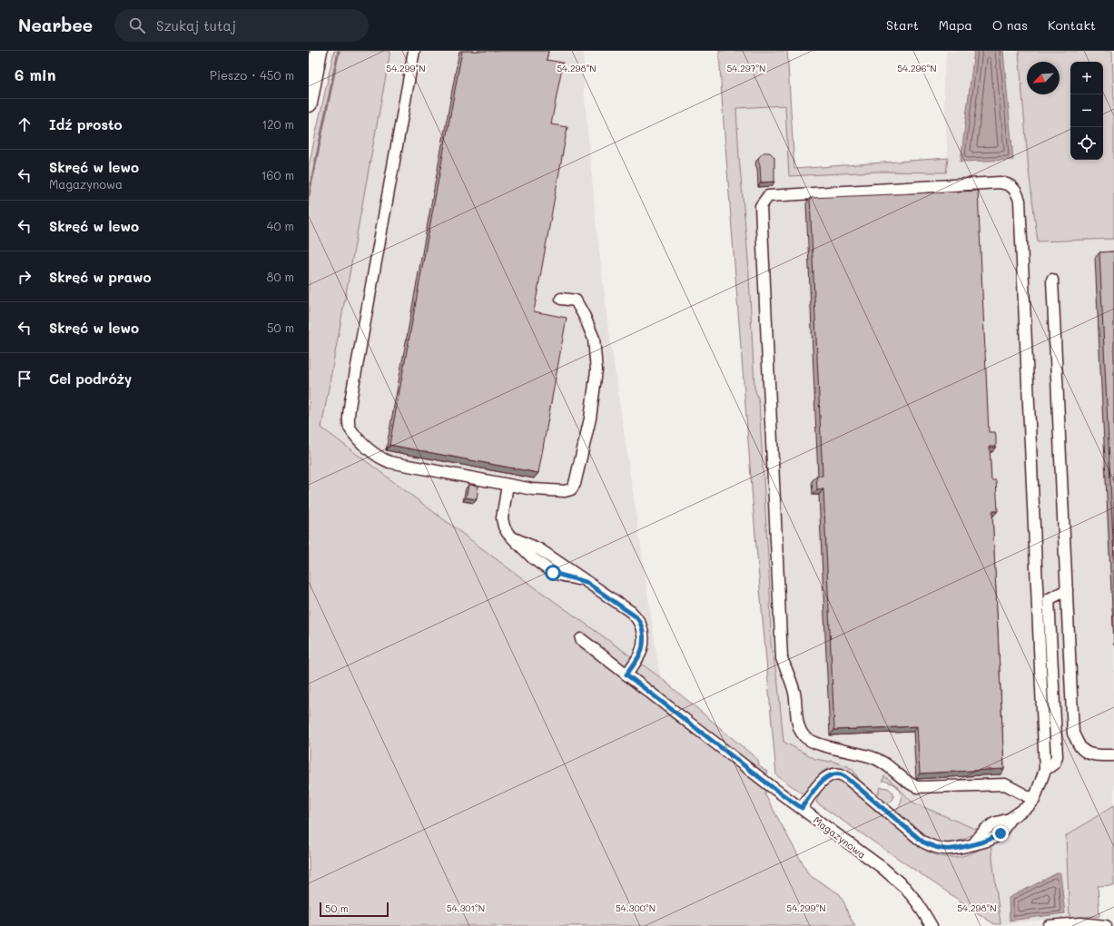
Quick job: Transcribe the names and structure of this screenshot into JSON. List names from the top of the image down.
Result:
{
  "streets": {
    "street": ["Magazynowa"]
  },
  "scale_bar": "50 m",
  "north": "bottom left",
  "page": {
    "header": "Nearbee",
    "search": "Szukaj tutaj",
    "nav": [
      "Start",
      "Mapa",
      "O nas",
      "Kontakt"
    ],
    "heading": ["6 min", "Pieszo · 450 m"],
    "map_buttons": ["+", "−"],
    "list": [
      ["Idź prosto", "120 m"],
      ["Skręć w lewo", "Magazynowa", "160 m"],
      ["Skręć w lewo", "40 m"],
      ["Skręć w prawo", "80 m"],
      ["Skręć w lewo", "50 m"],
      "Cel podróży"
    ],
    "scale": "50 m"
  },
  "coordinates": [
    "54.299°N",
    "54.298°N",
    "54.297°N",
    "54.296°N",
    "54.301°N",
    "54.300°N"
  ]
}
